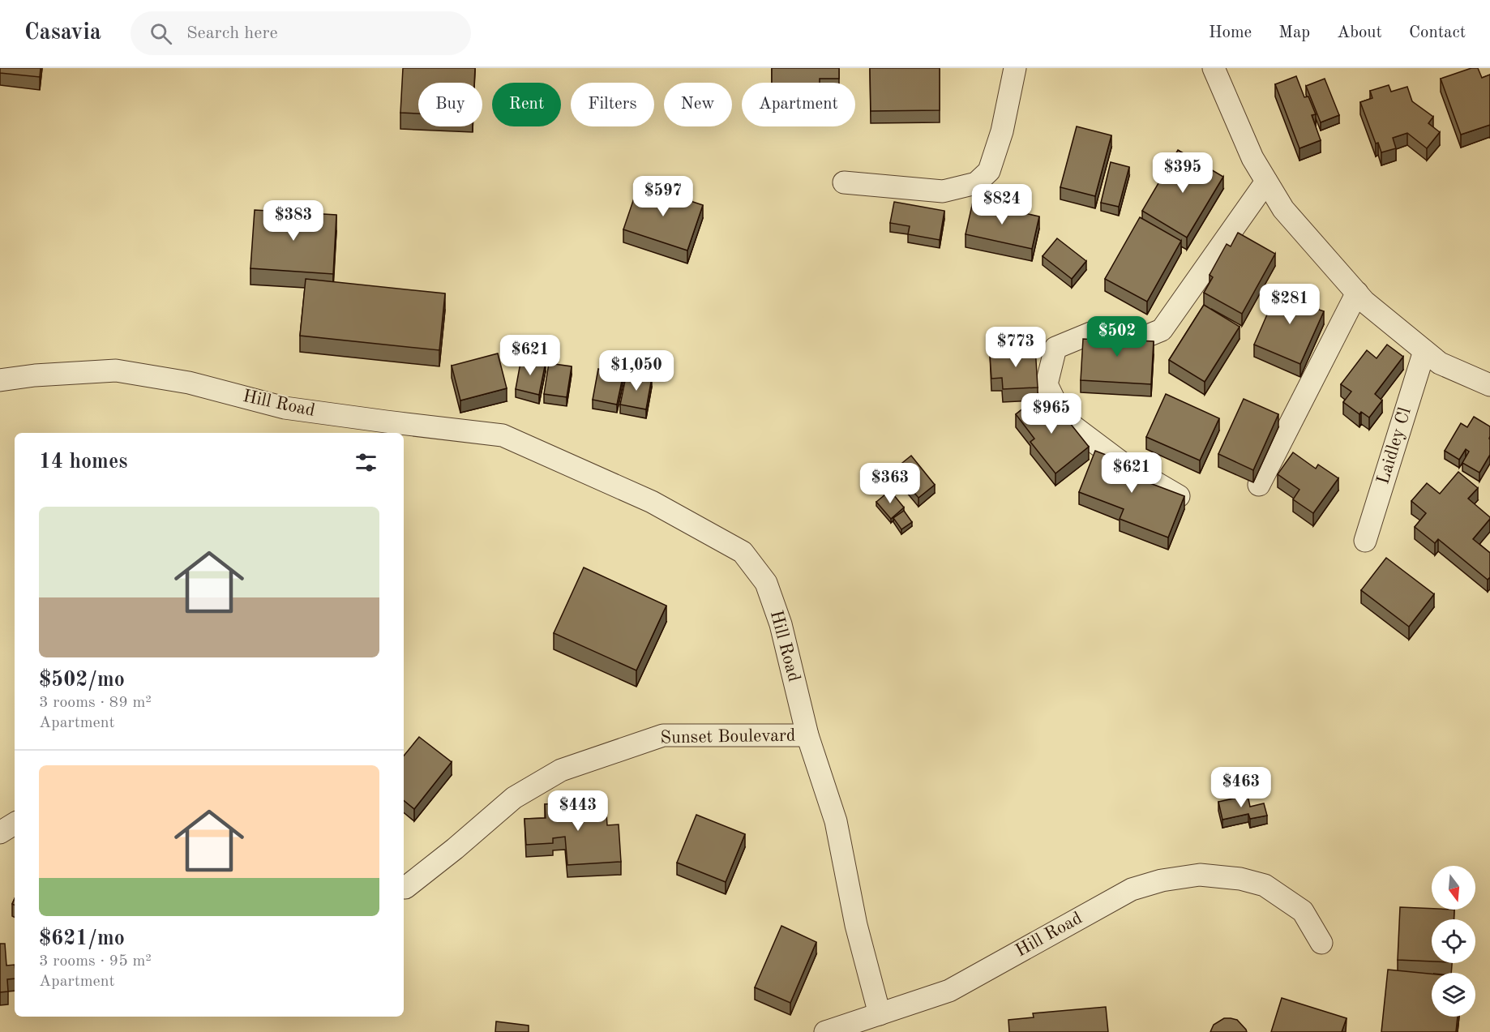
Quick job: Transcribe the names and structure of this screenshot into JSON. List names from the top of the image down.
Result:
{
  "streets": {
    "street": ["Hill Road", "Laidley Cl", "Sunset Boulevard"]
  },
  "crossings": [
    ["Hill Road", "Sunset Boulevard"]
  ],
  "north": "bottom",
  "page": {
    "header": "Casavia",
    "search": "Search here",
    "nav": [
      "Home",
      "Map",
      "About",
      "Contact"
    ],
    "chip": [
      "Buy",
      "Rent",
      "Filters",
      "New",
      "Apartment"
    ],
    "price": [
      "$395",
      "$597",
      "$824",
      "$383",
      "$281",
      "$502",
      "$773",
      "$621",
      "$1,050",
      "$965",
      "$621",
      "$363",
      "$463",
      "$443"
    ],
    "heading": "14 homes",
    "list": [
      {
        "name": "$502/mo",
        "note": "3 rooms · 89 m² · Apartment"
      },
      {
        "name": "$621/mo",
        "note": "3 rooms · 95 m² · Apartment"
      }
    ]
  }
}
